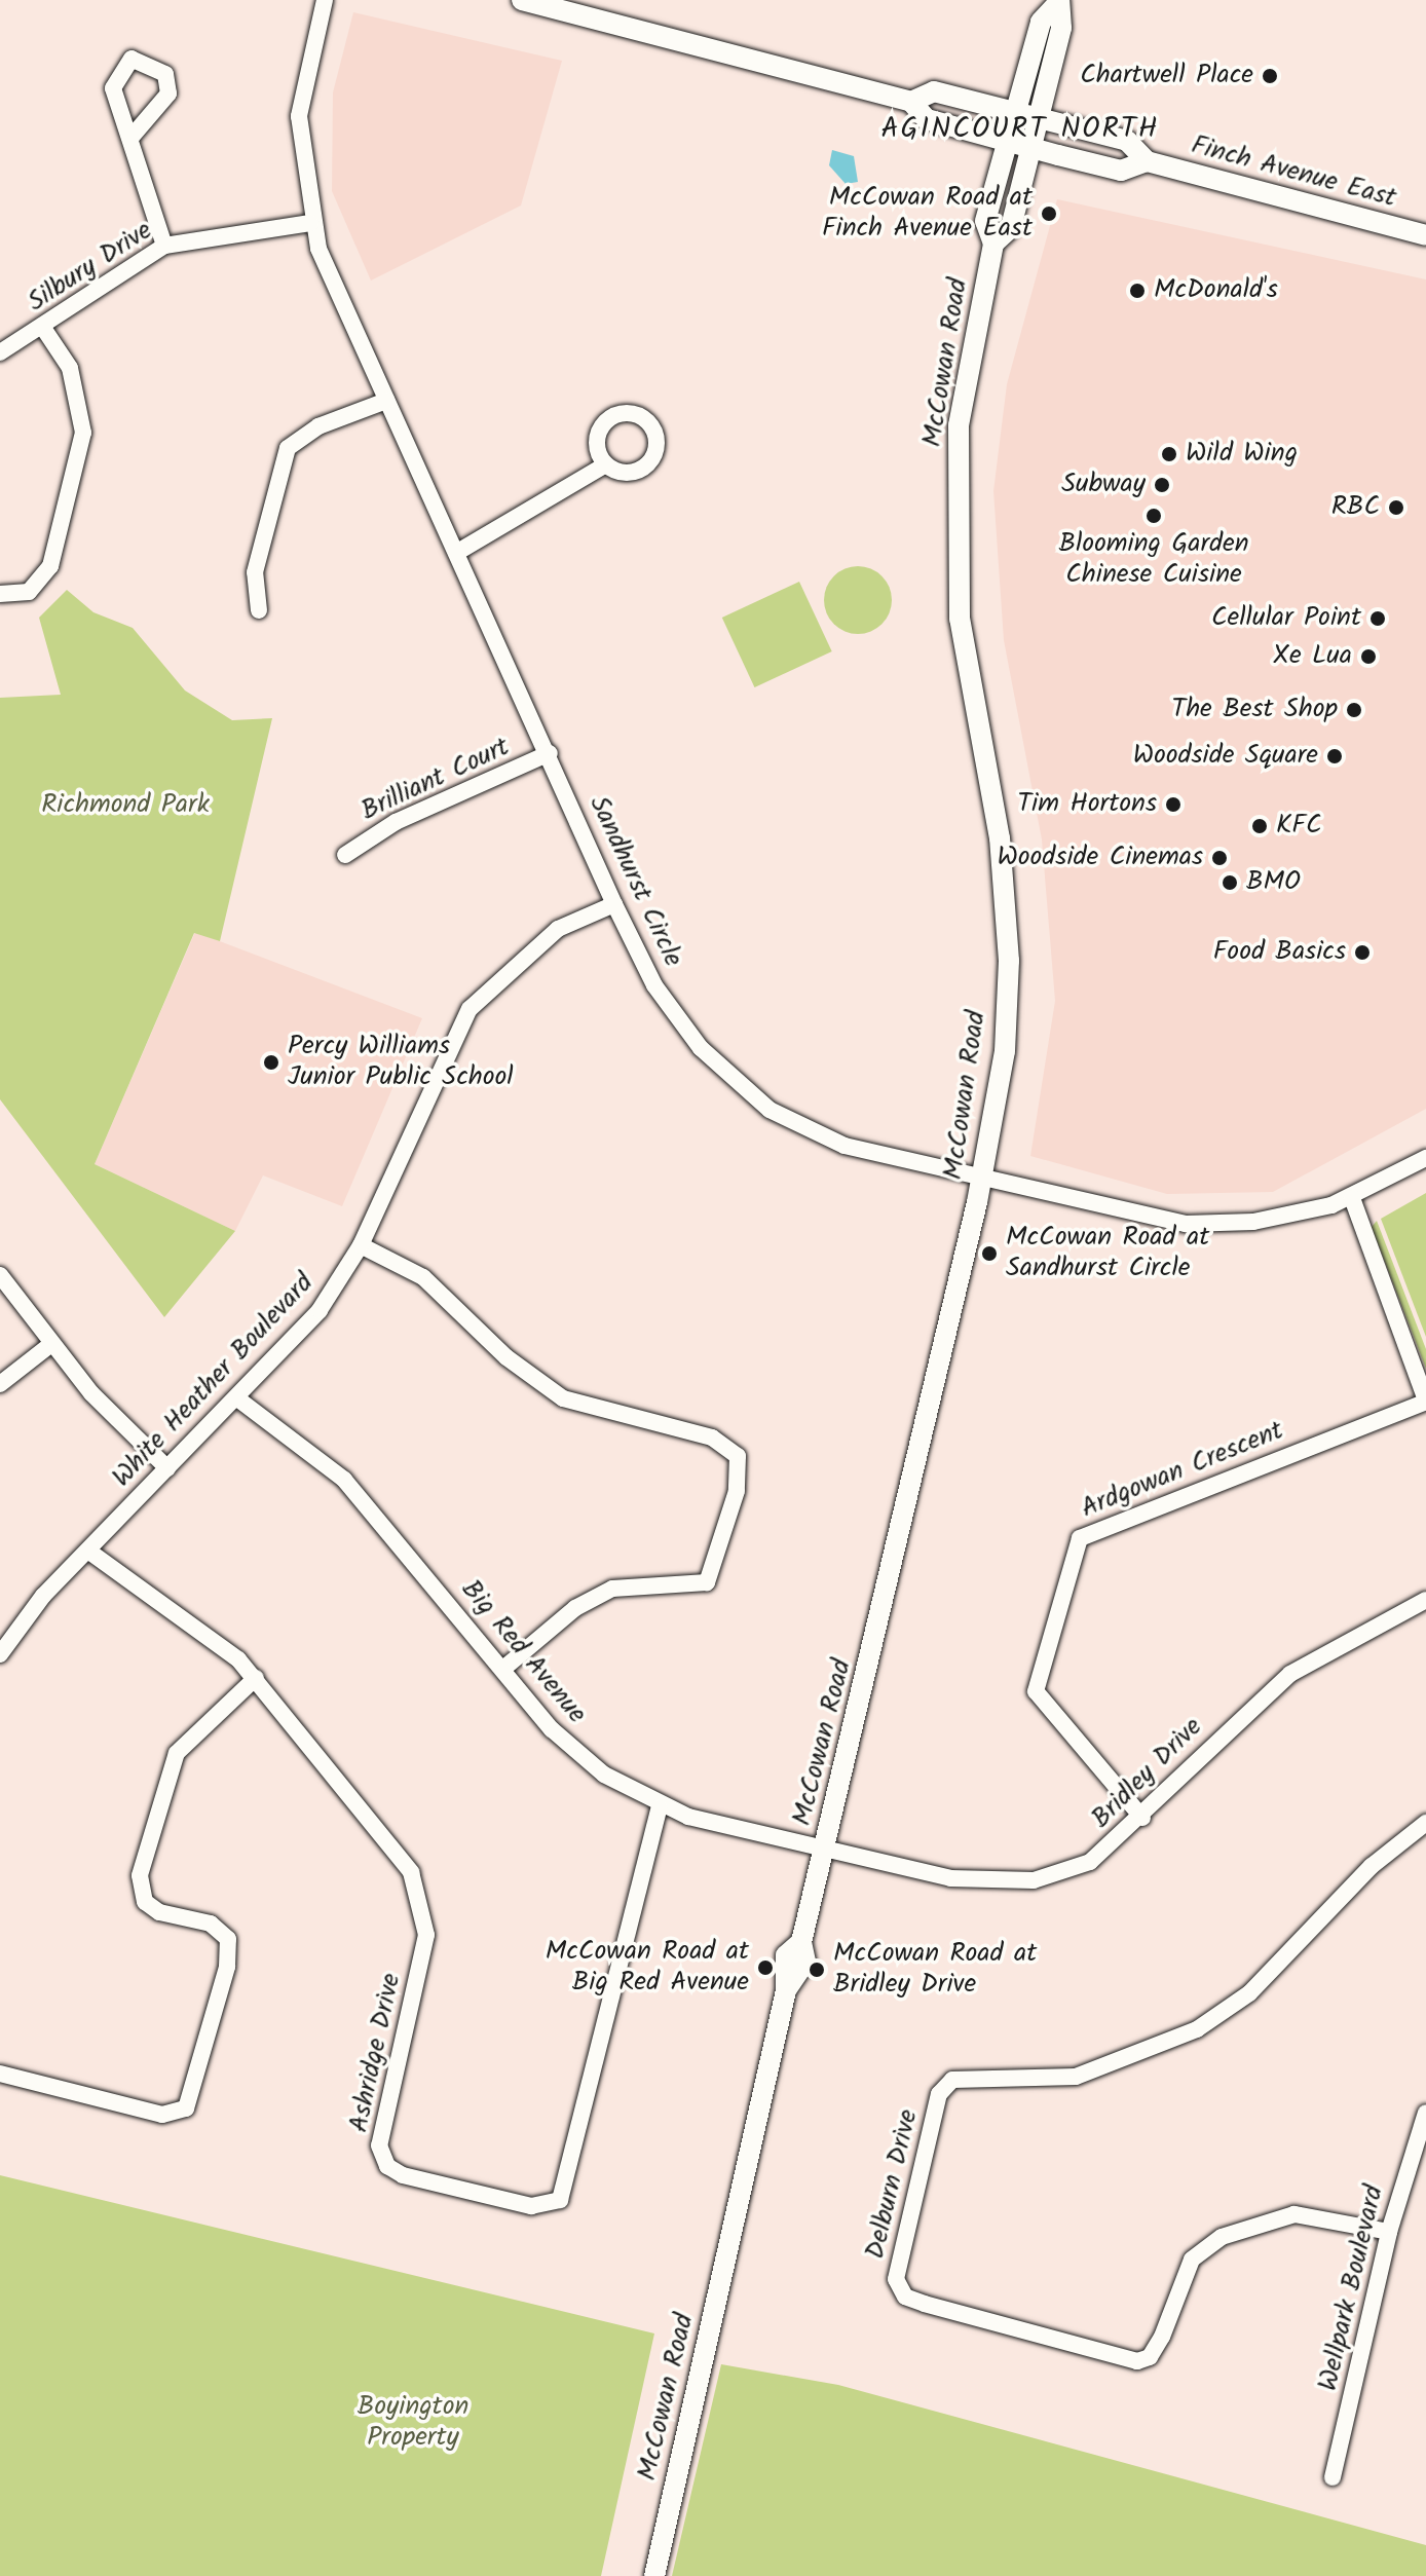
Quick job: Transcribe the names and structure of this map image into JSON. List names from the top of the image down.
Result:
{
  "streets": {
    "main road": ["Finch Avenue East", "McCowan Road"],
    "street": [
      "Silbury Drive",
      "Brilliant Court",
      "Sandhurst Circle",
      "White Heather Boulevard",
      "Ardgowan Crescent",
      "Big Red Avenue",
      "Bridley Drive",
      "Ashridge Drive",
      "Delburn Drive",
      "Wellpark Boulevard"
    ]
  },
  "crossings": [
    ["Finch Avenue East", "McCowan Road"],
    ["Silbury Drive", "Sandhurst Circle"],
    ["McCowan Road", "Sandhurst Circle"],
    ["McCowan Road", "Big Red Avenue"],
    ["McCowan Road", "Bridley Drive"],
    ["Brilliant Court", "Sandhurst Circle"],
    ["Sandhurst Circle", "White Heather Boulevard"],
    ["White Heather Boulevard", "Big Red Avenue"],
    ["White Heather Boulevard", "Ashridge Drive"],
    ["Ardgowan Crescent", "Bridley Drive"],
    ["Big Red Avenue", "Bridley Drive"],
    ["Big Red Avenue", "Ashridge Drive"],
    ["Delburn Drive", "Wellpark Boulevard"]
  ],
  "districts": ["AGINCOURT NORTH"],
  "parks": ["Richmond Park", "Boyington Property"],
  "places": [
    "Chartwell Place",
    "McCowan Road at Finch Avenue East",
    "McDonald's",
    "Wild Wing",
    "Subway",
    "RBC",
    "Blooming Garden Chinese Cuisine",
    "Cellular Point",
    "Xe Lua",
    "The Best Shop",
    "Woodside Square",
    "Tim Hortons",
    "KFC",
    "Woodside Cinemas",
    "BMO",
    "Food Basics",
    "Percy Williams Junior Public School",
    "McCowan Road at Sandhurst Circle",
    "McCowan Road at Big Red Avenue",
    "McCowan Road at Bridley Drive"
  ]
}
